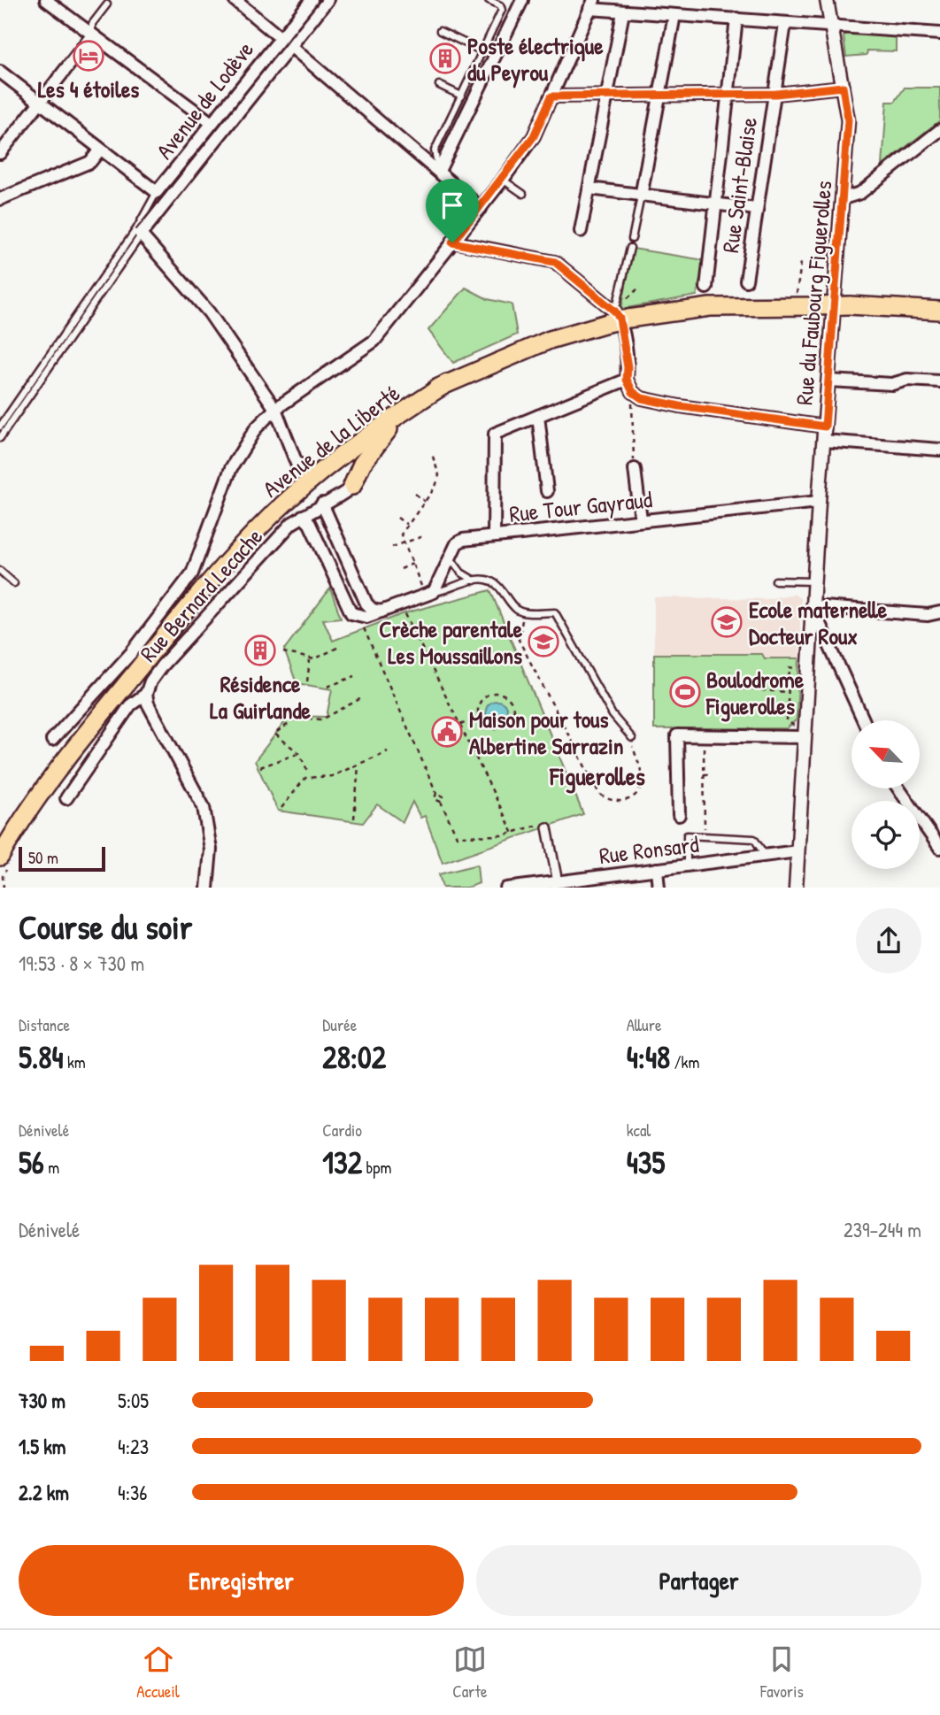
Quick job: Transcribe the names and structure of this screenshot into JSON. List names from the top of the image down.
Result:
{
  "streets": {
    "main road": ["Avenue de la Liberté"],
    "street": [
      "Avenue de Lodève",
      "Rue Saint-Blaise",
      "Rue du Faubourg Figuerolles",
      "Rue Tour Gayraud",
      "Rue Bernard Lecache",
      "Rue Ronsard"
    ]
  },
  "crossings": [
    ["Rue du Faubourg Figuerolles", "Rue Tour Gayraud"],
    ["Rue du Faubourg Figuerolles", "Rue Ronsard"]
  ],
  "districts": ["Figuerolles"],
  "places": {
    "hotel": ["Les 4 étoiles"],
    "building": ["Poste électrique du Peyrou", "Résidence La Guirlande"],
    "school or university": ["Ecole maternelle Docteur Roux", "Crèche parentale Les Moussaillons"],
    "sports": ["Boulodrome Figuerolles"],
    "public building": ["Maison pour tous Albertine Sarrazin"]
  },
  "scale_bar": "50 m",
  "north": "top left",
  "page": {
    "scale": "50 m",
    "heading": ["Course du soir", "19:53 · 8 × 730 m"],
    "stats": [
      ["Distance", "5.84 km"],
      ["Durée", "28:02"],
      ["Allure", "4:48 /km"],
      ["Dénivelé", "56 m"],
      ["Cardio", "132 bpm"],
      ["kcal", "435"]
    ],
    "chart": ["Dénivelé", "239–244 m"],
    "list": [
      {
        "name": "730 m",
        "note": "5:05"
      },
      {
        "name": "1.5 km",
        "note": "4:23"
      },
      {
        "name": "2.2 km",
        "note": "4:36"
      }
    ],
    "buttons": ["Enregistrer", "Partager"],
    "tabs": ["Accueil", "Carte", "Favoris"]
  }
}
